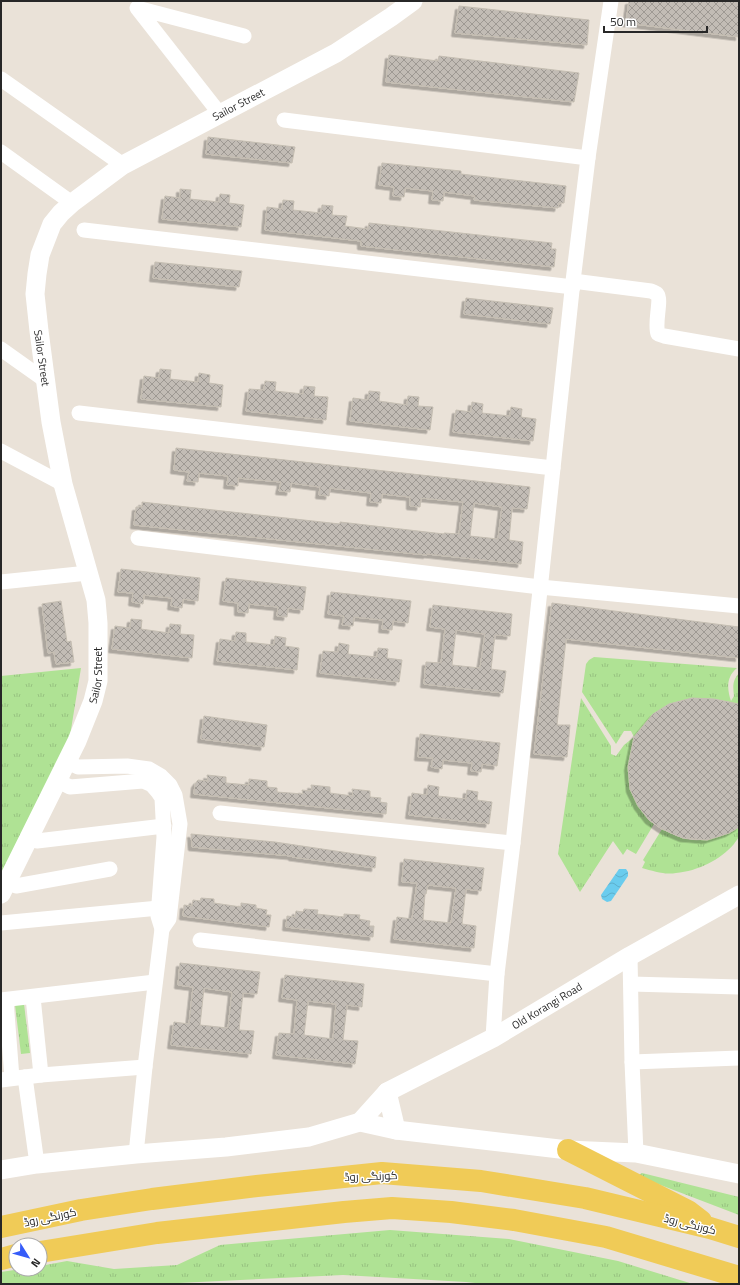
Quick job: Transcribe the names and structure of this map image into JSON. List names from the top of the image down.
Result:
{
  "streets": {
    "main road": ["کورنگی روڈ"],
    "street": ["Sailor Street", "Old Korangi Road"]
  },
  "scale_bar": "50 m",
  "north": "bottom right"
}
